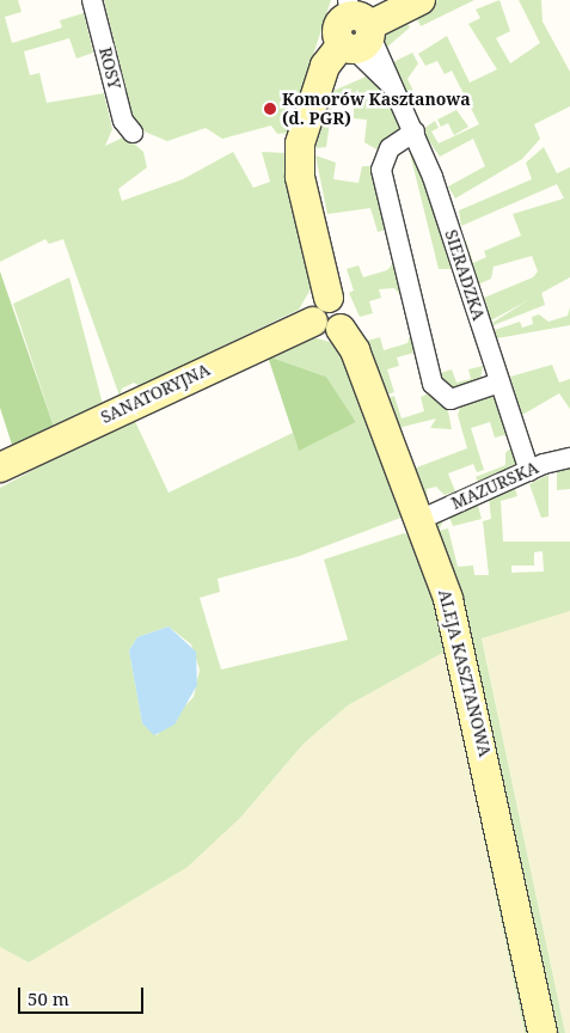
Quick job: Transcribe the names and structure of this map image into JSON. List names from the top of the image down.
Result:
{
  "streets": {
    "street": [
      "ROSY",
      "SIERADZKA",
      "SANATORYJNA",
      "MAZURSKA",
      "ALEJA KASZTANOWA"
    ]
  },
  "crossings": [
    ["SIERADZKA", "MAZURSKA"],
    ["SANATORYJNA", "ALEJA KASZTANOWA"],
    ["MAZURSKA", "ALEJA KASZTANOWA"]
  ],
  "places": ["Komorów Kasztanowa (d. PGR)"],
  "scale_bar": "50 m"
}
